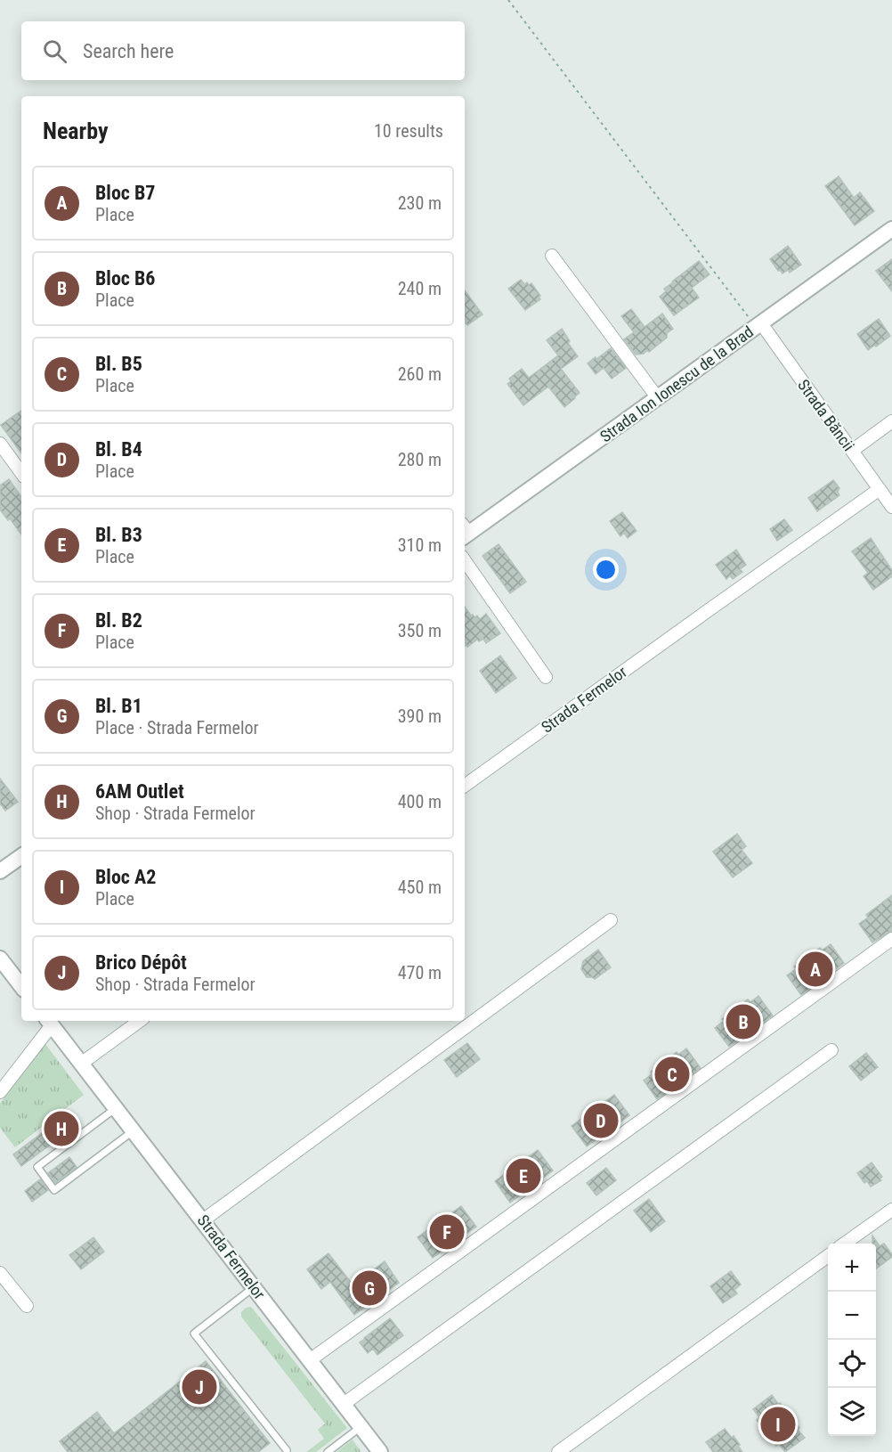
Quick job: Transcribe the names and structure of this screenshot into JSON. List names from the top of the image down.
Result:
{
  "streets": {
    "street": ["Strada Ion Ionescu de la Brad", "Strada Băncii", "Strada Fermelor"]
  },
  "crossings": [
    ["Strada Ion Ionescu de la Brad", "Strada Băncii"],
    ["Strada Băncii", "Strada Fermelor"]
  ],
  "page": {
    "search": "Search here",
    "heading": ["Nearby", "10 results"],
    "list": [
      {
        "mark": "A",
        "name": "Bloc B7",
        "note": "Place",
        "value": "230 m"
      },
      {
        "mark": "B",
        "name": "Bloc B6",
        "note": "Place",
        "value": "240 m"
      },
      {
        "mark": "C",
        "name": "Bl. B5",
        "note": "Place",
        "value": "260 m"
      },
      {
        "mark": "D",
        "name": "Bl. B4",
        "note": "Place",
        "value": "280 m"
      },
      {
        "mark": "E",
        "name": "Bl. B3",
        "note": "Place",
        "value": "310 m"
      },
      {
        "mark": "F",
        "name": "Bl. B2",
        "note": "Place",
        "value": "350 m"
      },
      {
        "mark": "G",
        "name": "Bl. B1",
        "note": "Place · Strada Fermelor",
        "value": "390 m"
      },
      {
        "mark": "H",
        "name": "6AM Outlet",
        "note": "Shop · Strada Fermelor",
        "value": "400 m"
      },
      {
        "mark": "I",
        "name": "Bloc A2",
        "note": "Place",
        "value": "450 m"
      },
      {
        "mark": "J",
        "name": "Brico Dépôt",
        "note": "Shop · Strada Fermelor",
        "value": "470 m"
      }
    ],
    "pins": [
      "A",
      "B",
      "C",
      "D",
      "H",
      "E",
      "F",
      "G",
      "J",
      "I"
    ],
    "map_buttons": ["+", "−"]
  }
}
